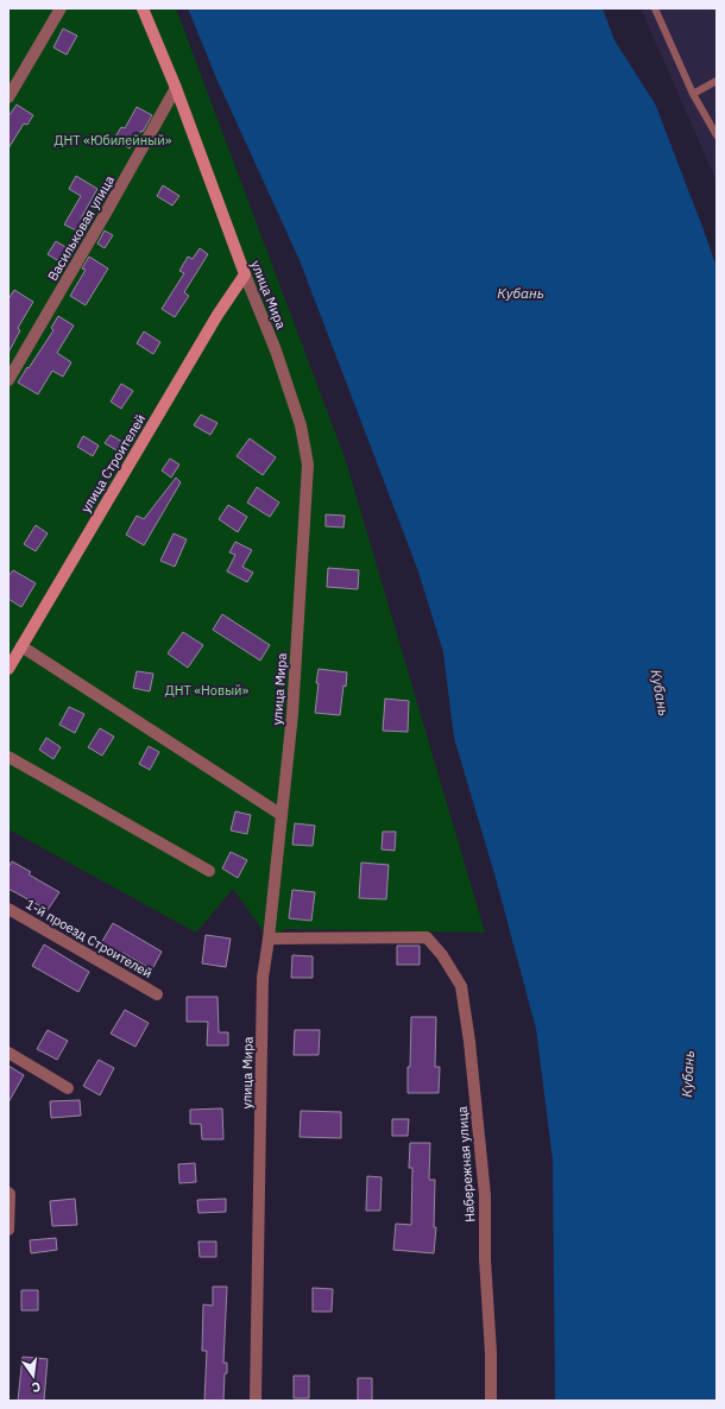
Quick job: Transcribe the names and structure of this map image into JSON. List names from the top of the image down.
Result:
{
  "streets": {
    "street": [
      "Васильковая улица",
      "улица Мира",
      "улица Строителей",
      "1-й проезд Строителей",
      "Набережная улица"
    ]
  },
  "crossings": [
    ["Васильковая улица", "улица Мира"],
    ["улица Мира", "улица Строителей"],
    ["улица Мира", "Набережная улица"]
  ],
  "water": ["Кубань"],
  "parks": ["ДНТ «Юбилейный»", "ДНТ «Новый»"],
  "north": "bottom"
}
